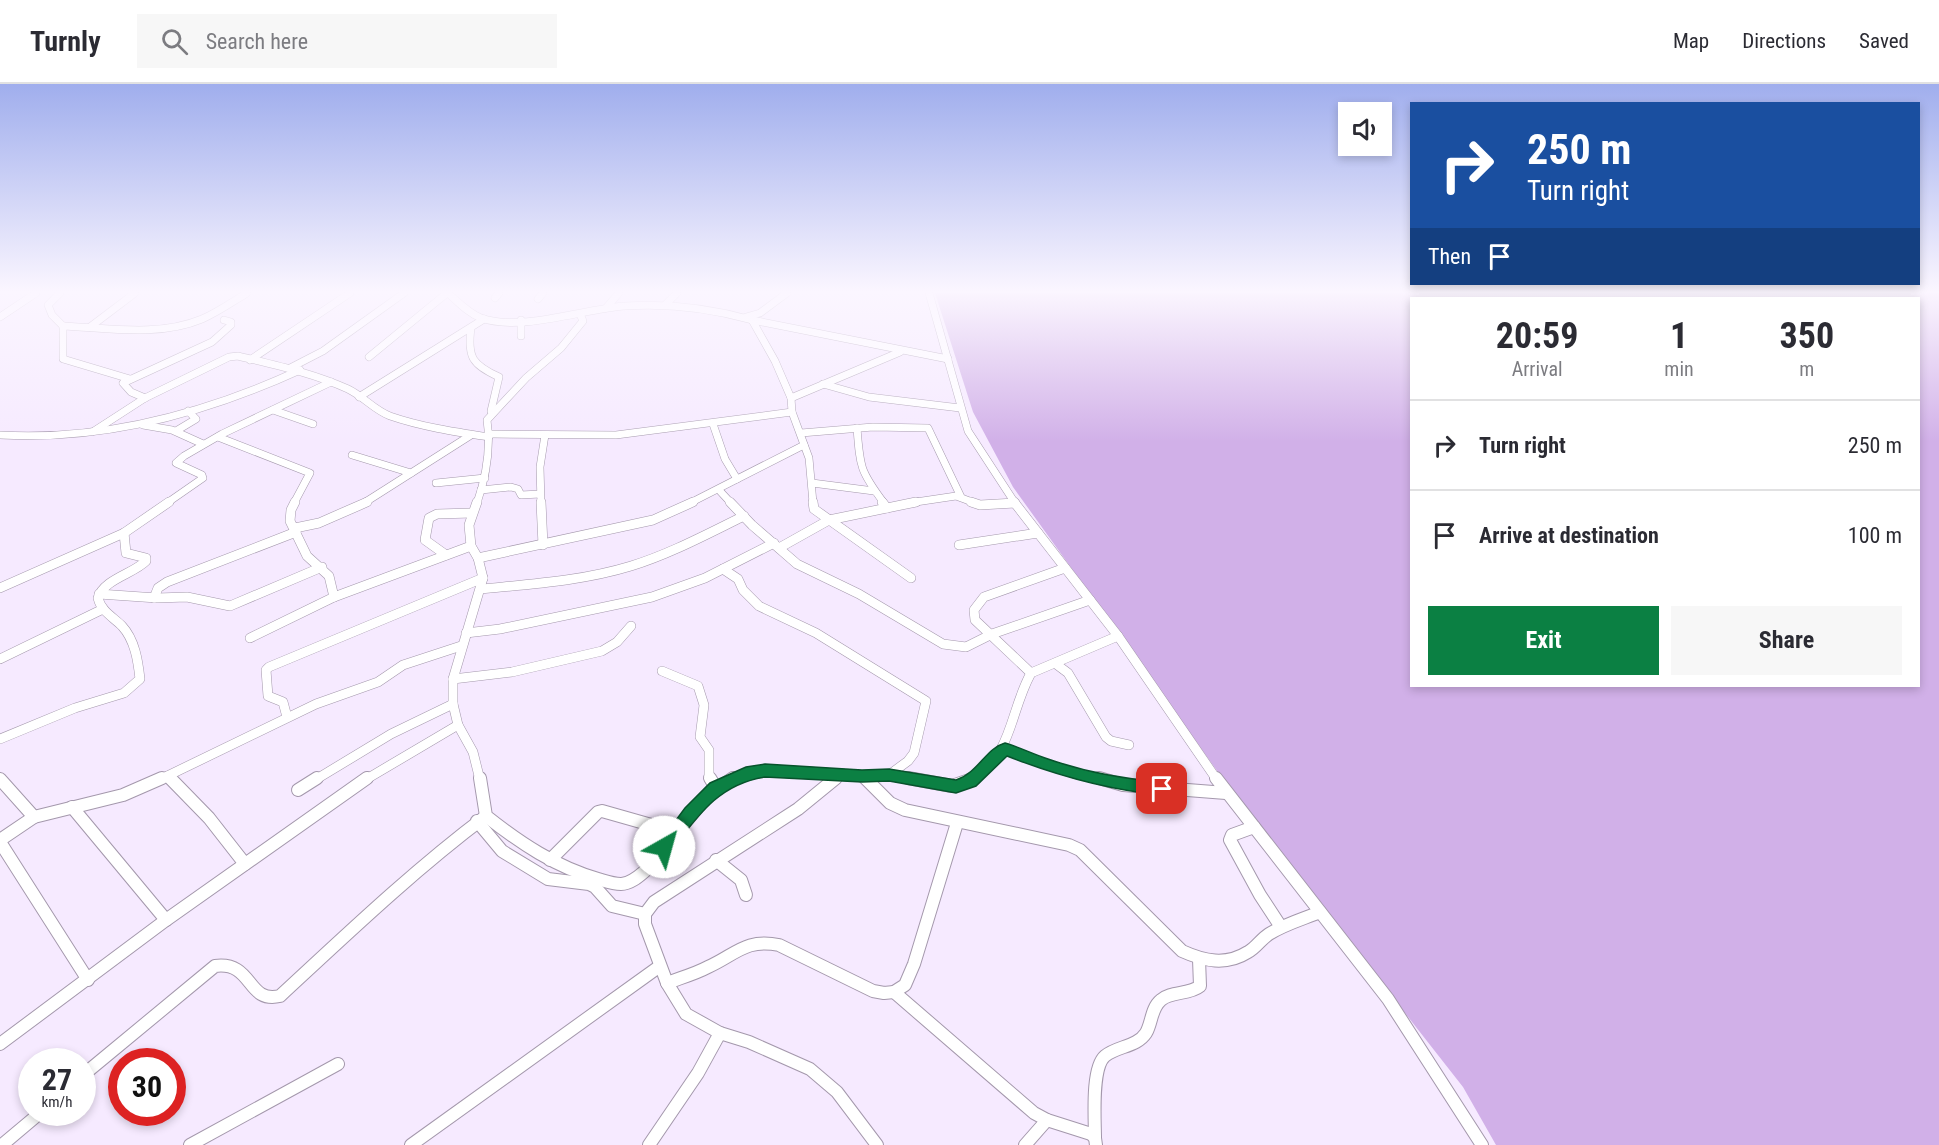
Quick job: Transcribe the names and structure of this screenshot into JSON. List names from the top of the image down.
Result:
{
  "page": {
    "header": "Turnly",
    "search": "Search here",
    "nav": ["Map", "Directions", "Saved"],
    "turn": ["250 m", "Turn right"],
    "then": "Then",
    "eta": [
      "20:59",
      "Arrival",
      "1",
      "min",
      "350",
      "m"
    ],
    "list": [
      {
        "name": "Turn right",
        "value": "250 m"
      },
      {
        "name": "Arrive at destination",
        "value": "100 m"
      }
    ],
    "buttons": ["Exit", "Share"],
    "speed": "27 km/h",
    "limit": "30"
  }
}
